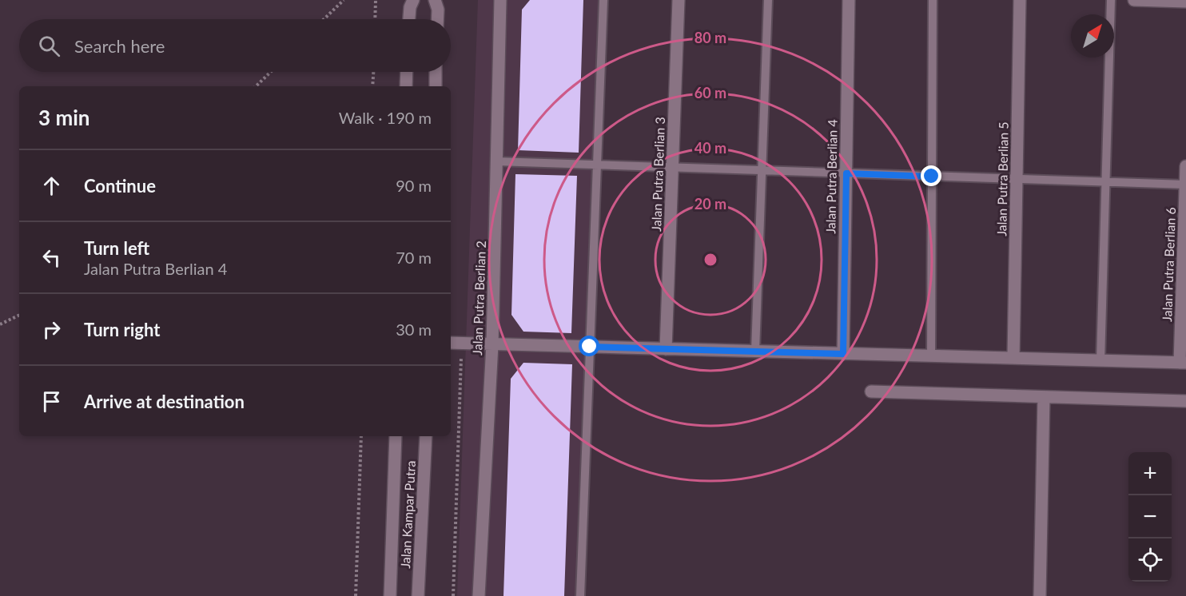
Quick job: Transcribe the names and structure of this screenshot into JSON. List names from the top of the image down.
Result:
{
  "streets": {
    "street": [
      "Jalan Putra Berlian 3",
      "Jalan Putra Berlian 4",
      "Jalan Putra Berlian 5",
      "Jalan Putra Berlian 6",
      "Jalan Putra Berlian 2",
      "Jalan Kampar Putra"
    ]
  },
  "north": "top right",
  "page": {
    "search": "Search here",
    "heading": ["3 min", "Walk · 190 m"],
    "list": [
      ["Continue", "90 m"],
      ["Turn left", "Jalan Putra Berlian 4", "70 m"],
      ["Turn right", "30 m"],
      "Arrive at destination"
    ],
    "map_buttons": ["+", "−"]
  },
  "rings": [
    "80 m",
    "60 m",
    "40 m",
    "20 m"
  ]
}
